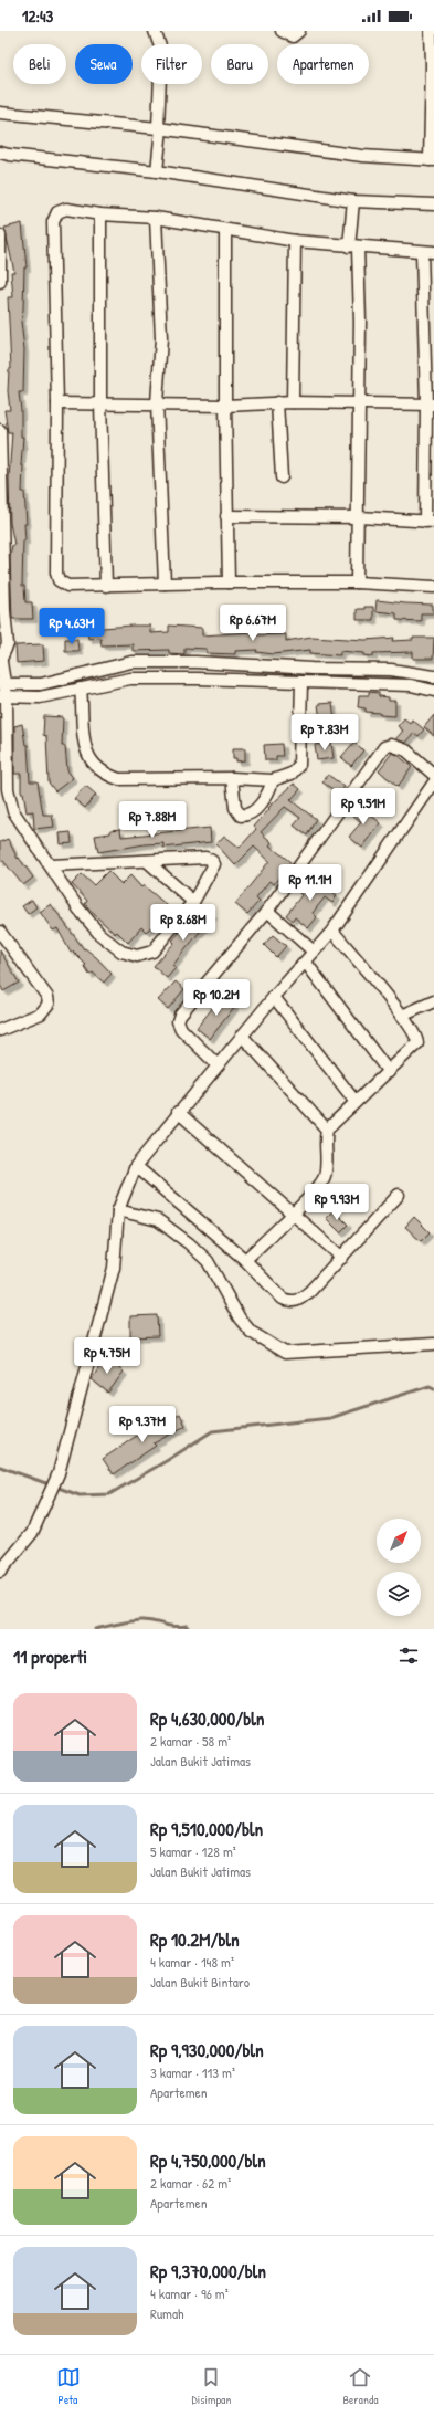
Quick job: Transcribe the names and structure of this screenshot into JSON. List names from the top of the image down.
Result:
{
  "north": "top right",
  "page": {
    "status": "12:43",
    "chip": [
      "Beli",
      "Sewa",
      "Filter",
      "Baru",
      "Apartemen"
    ],
    "price": [
      "Rp 6.67M",
      "Rp 4.63M",
      "Rp 7.83M",
      "Rp 9.51M",
      "Rp 7.88M",
      "Rp 11.1M",
      "Rp 8.68M",
      "Rp 10.2M",
      "Rp 9.93M",
      "Rp 4.75M",
      "Rp 9.37M"
    ],
    "heading": "11 properti",
    "list": [
      {
        "name": "Rp 4,630,000/bln",
        "note": "2 kamar · 58 m² · Jalan Bukit Jatimas"
      },
      {
        "name": "Rp 9,510,000/bln",
        "note": "5 kamar · 128 m² · Jalan Bukit Jatimas"
      },
      {
        "name": "Rp 10.2M/bln",
        "note": "4 kamar · 148 m² · Jalan Bukit Bintaro"
      },
      {
        "name": "Rp 9,930,000/bln",
        "note": "3 kamar · 113 m² · Apartemen"
      },
      {
        "name": "Rp 4,750,000/bln",
        "note": "2 kamar · 62 m² · Apartemen"
      },
      {
        "name": "Rp 9,370,000/bln",
        "note": "4 kamar · 96 m² · Rumah"
      }
    ],
    "tabs": ["Peta", "Disimpan", "Beranda"]
  }
}
